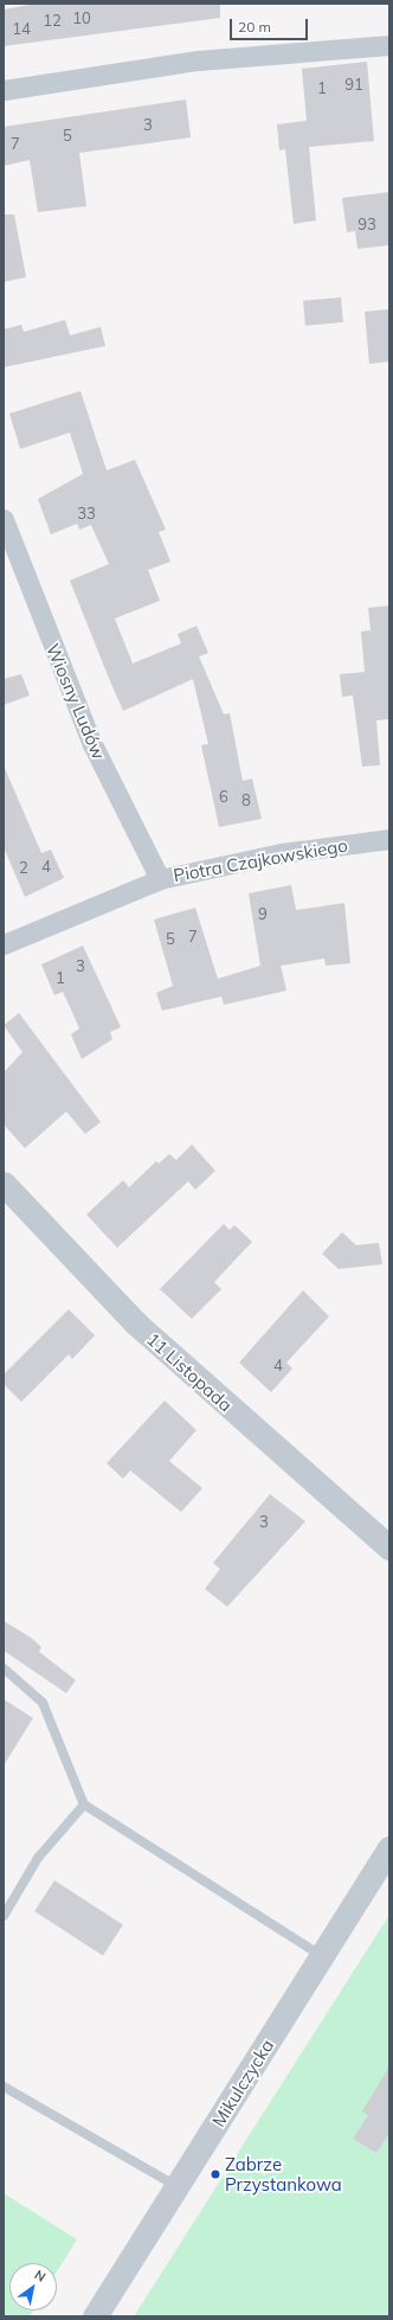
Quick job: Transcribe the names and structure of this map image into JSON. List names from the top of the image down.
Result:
{
  "streets": {
    "street": [
      "Wiosny Ludów",
      "Piotra Czajkowskiego",
      "11 Listopada",
      "Mikulczycka"
    ]
  },
  "crossings": [
    ["Wiosny Ludów", "Piotra Czajkowskiego"]
  ],
  "places": ["Zabrze Przystankowa"],
  "house_numbers": [
    "10",
    "12",
    "14",
    "91",
    "1",
    "3",
    "5",
    "7",
    "93",
    "33",
    "6",
    "8",
    "4",
    "2",
    "9",
    "7",
    "5",
    "3",
    "1",
    "4",
    "3"
  ],
  "scale_bar": "20 m",
  "north": "top right"
}
